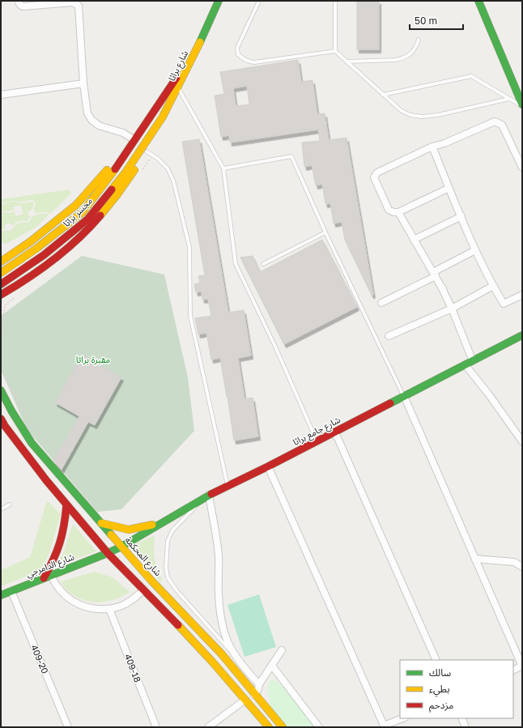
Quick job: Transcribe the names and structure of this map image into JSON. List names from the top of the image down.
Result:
{
  "streets": {
    "main road": [
      "شارع براثا",
      "مجسر براثا",
      "شارع جامع براثا",
      "شارع المحكمة",
      "شارع الدامرجي"
    ],
    "street": ["409-20", "409-18"]
  },
  "crossings": [
    ["شارع براثا", "مجسر براثا"],
    ["شارع جامع براثا", "شارع المحكمة"],
    ["شارع جامع براثا", "شارع الدامرجي"],
    ["شارع المحكمة", "شارع الدامرجي"],
    ["شارع الدامرجي", "409-20"]
  ],
  "parks": ["مقبرة براثا"],
  "legend": ["سالك", "بطيء", "مزدحم"],
  "scale_bar": "50 m"
}
